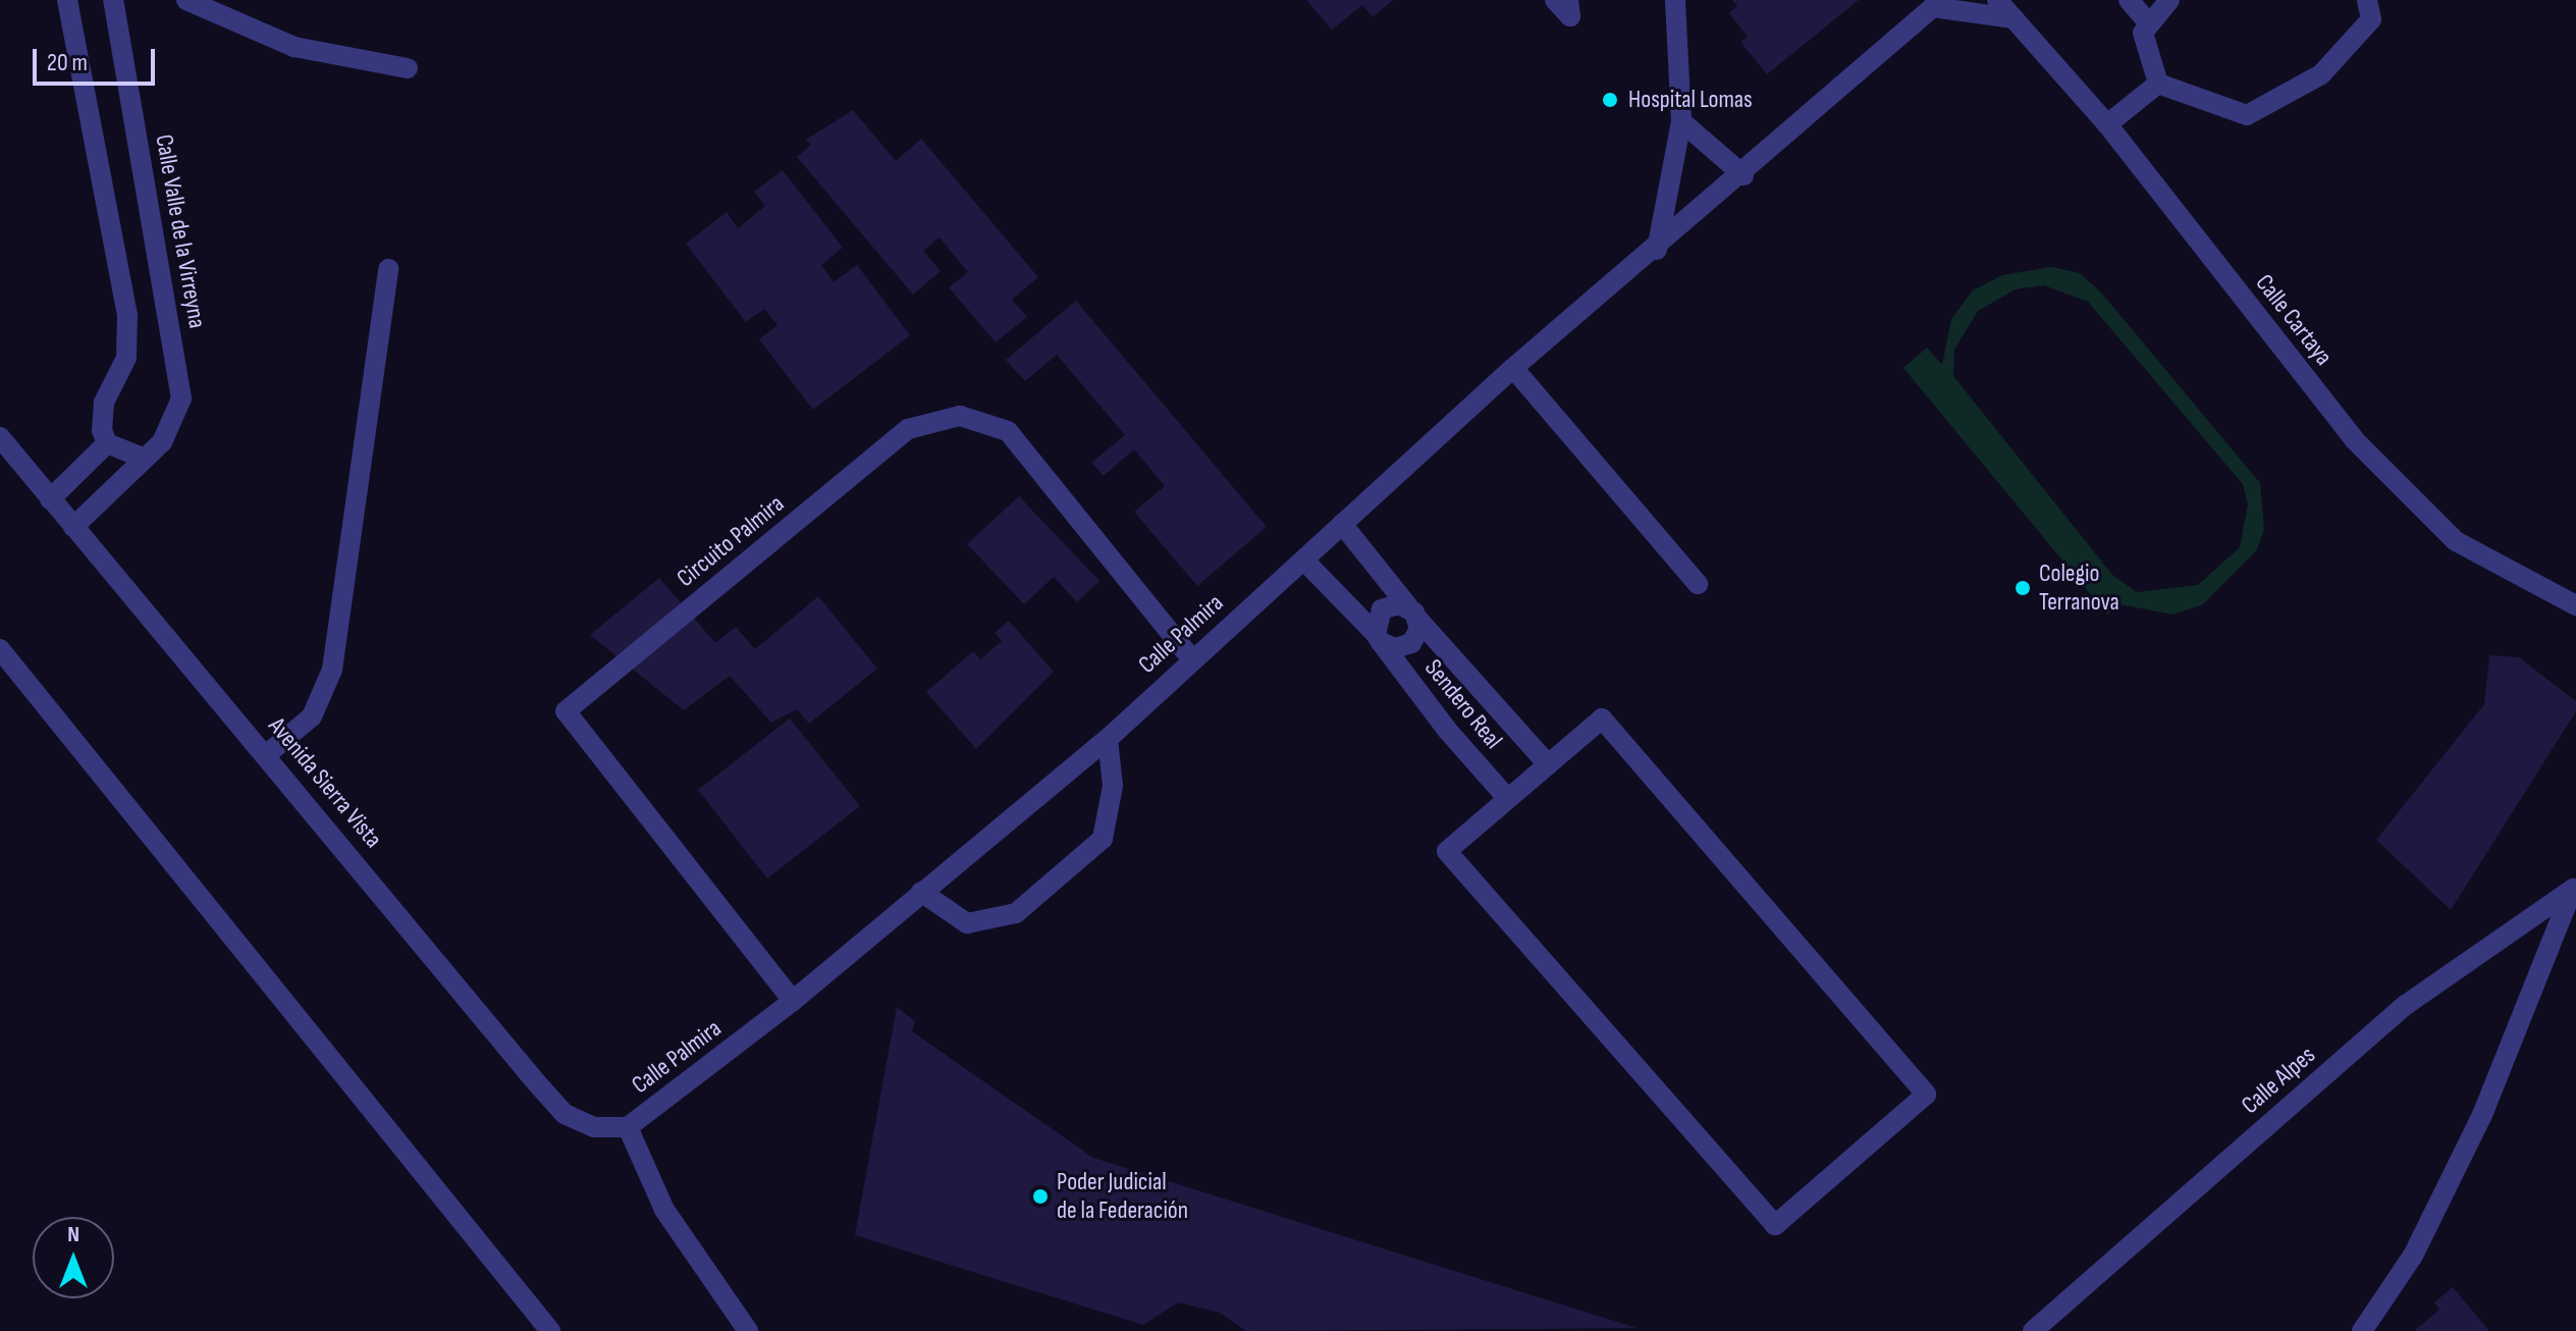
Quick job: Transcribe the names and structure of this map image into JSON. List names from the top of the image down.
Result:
{
  "streets": {
    "street": [
      "Calle Valle de la Virreyna",
      "Calle Cartaya",
      "Circuito Palmira",
      "Calle Palmira",
      "Sendero Real",
      "Avenida Sierra Vista",
      "Calle Alpes"
    ]
  },
  "crossings": [
    ["Calle Valle de la Virreyna", "Avenida Sierra Vista"],
    ["Circuito Palmira", "Calle Palmira"],
    ["Calle Palmira", "Sendero Real"],
    ["Calle Palmira", "Avenida Sierra Vista"]
  ],
  "places": ["Hospital Lomas", "Colegio Terranova", "Poder Judicial de la Federación"],
  "scale_bar": "20 m",
  "north": "top"
}
